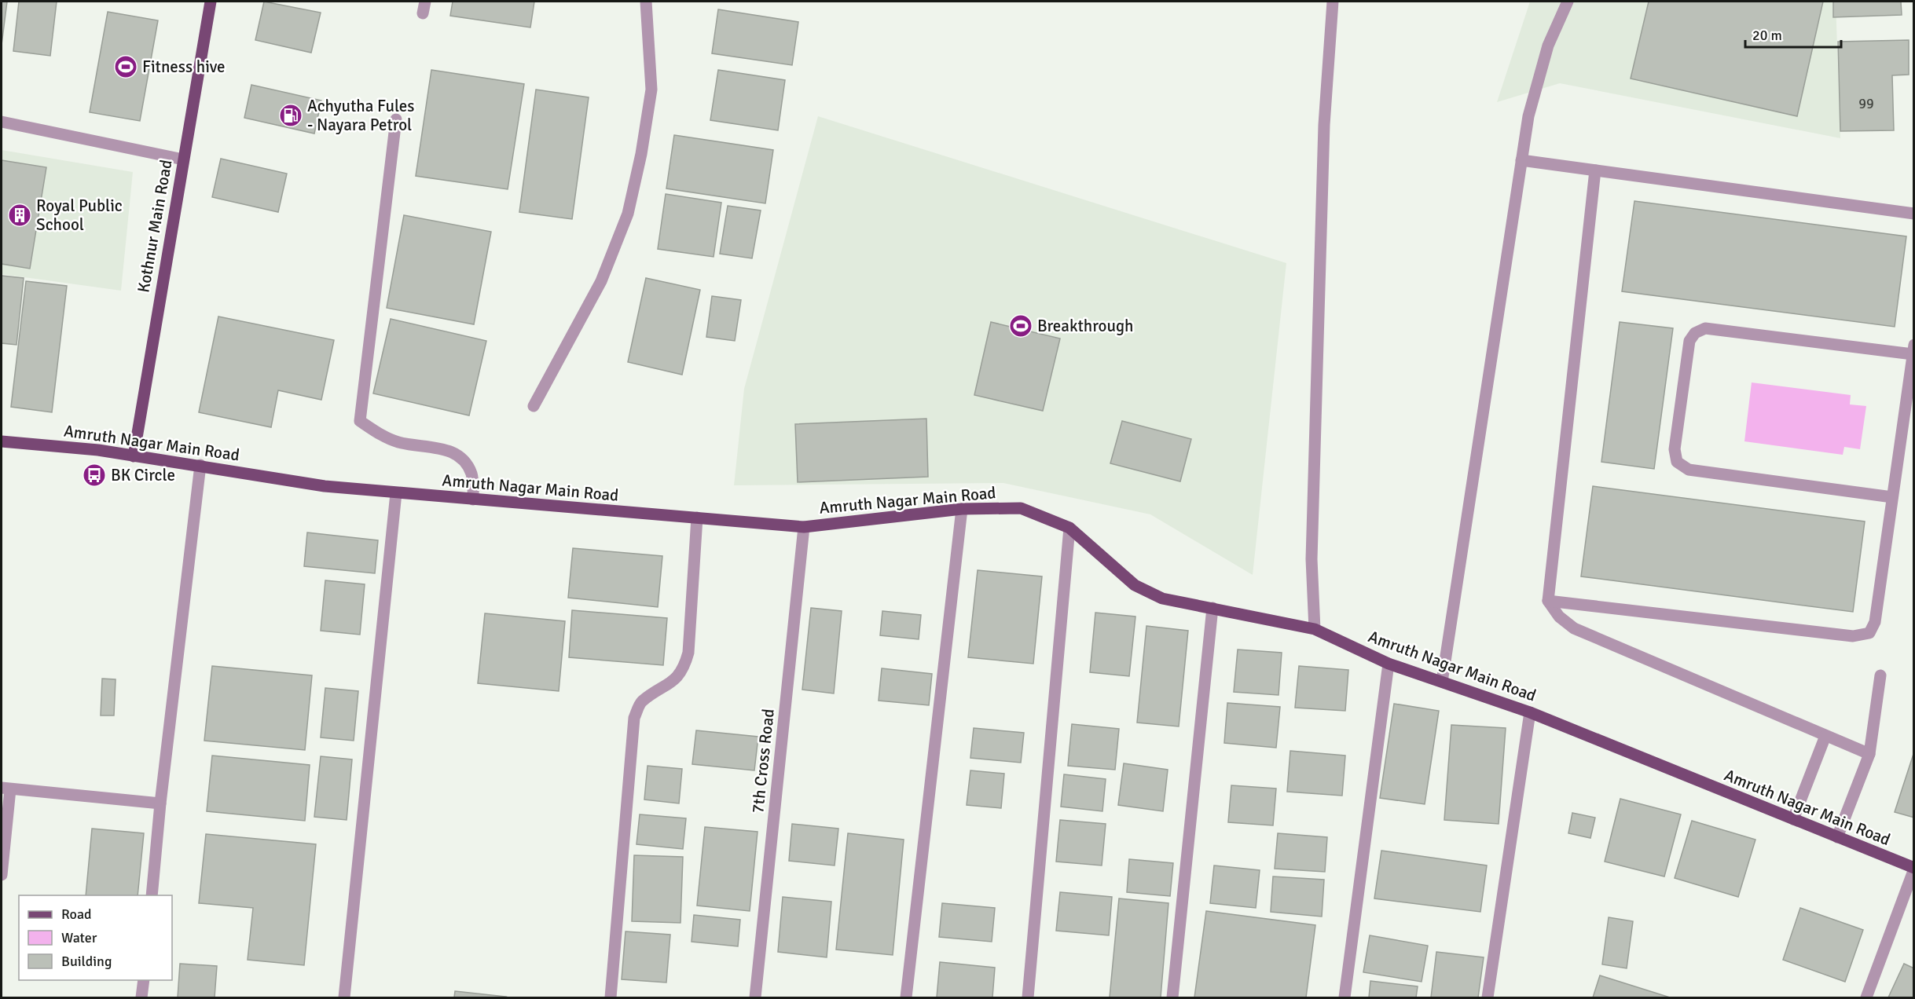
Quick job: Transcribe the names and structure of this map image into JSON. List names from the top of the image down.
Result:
{
  "streets": {
    "main road": ["Kothnur Main Road", "Amruth Nagar Main Road"],
    "street": ["7th Cross Road"]
  },
  "crossings": [
    ["Kothnur Main Road", "Amruth Nagar Main Road"],
    ["Amruth Nagar Main Road", "7th Cross Road"]
  ],
  "places": {
    "sports": ["Fitness hive", "Breakthrough"],
    "fuel station": ["Achyutha Fules - Nayara Petrol"],
    "building": ["Royal Public School"],
    "bus stop": ["BK Circle"]
  },
  "house_numbers": ["99"],
  "legend": ["Road", "Water", "Building"],
  "scale_bar": "20 m"
}
